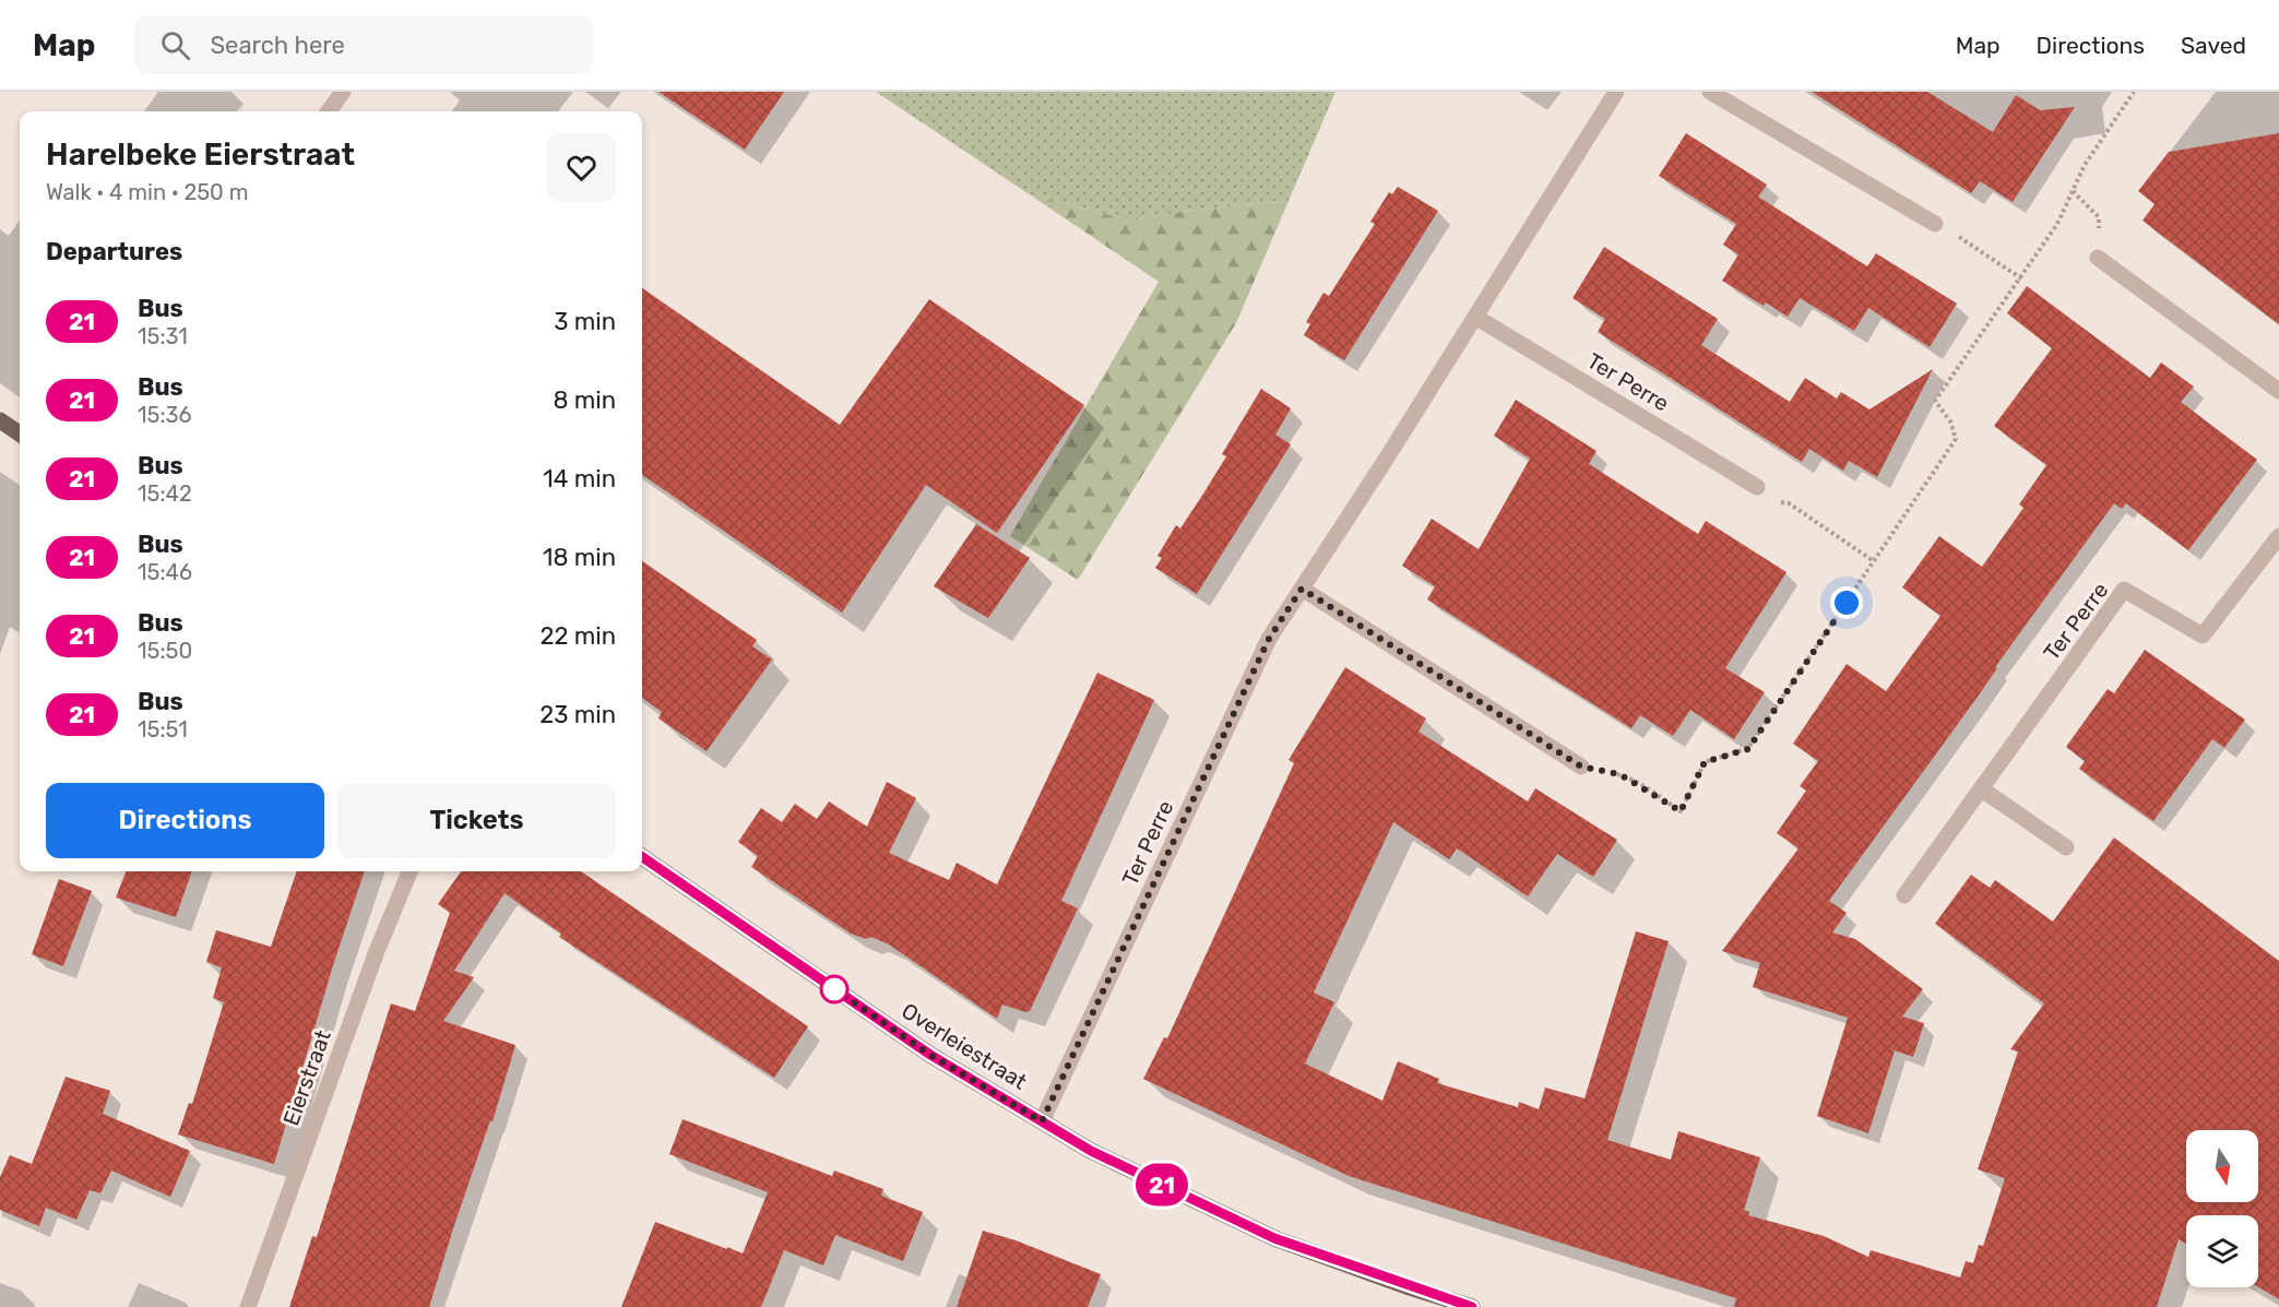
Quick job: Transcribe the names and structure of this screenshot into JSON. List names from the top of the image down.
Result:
{
  "streets": {
    "main road": ["Overleiestraat"],
    "street": ["Ter Perre", "Eierstraat"]
  },
  "crossings": [
    ["Ter Perre", "Overleiestraat"]
  ],
  "lines": ["bus line 21"],
  "north": "bottom",
  "page": {
    "header": "Map",
    "search": "Search here",
    "nav": ["Map", "Directions", "Saved"],
    "on_map": "21",
    "heading": [
      ["Harelbeke Eierstraat", "Walk · 4 min · 250 m"],
      "Departures"
    ],
    "list": [
      {
        "mark": "21",
        "name": "Bus",
        "note": "15:31",
        "value": "3 min"
      },
      {
        "mark": "21",
        "name": "Bus",
        "note": "15:36",
        "value": "8 min"
      },
      {
        "mark": "21",
        "name": "Bus",
        "note": "15:42",
        "value": "14 min"
      },
      {
        "mark": "21",
        "name": "Bus",
        "note": "15:46",
        "value": "18 min"
      },
      {
        "mark": "21",
        "name": "Bus",
        "note": "15:50",
        "value": "22 min"
      },
      {
        "mark": "21",
        "name": "Bus",
        "note": "15:51",
        "value": "23 min"
      }
    ],
    "buttons": ["Directions", "Tickets"]
  }
}
